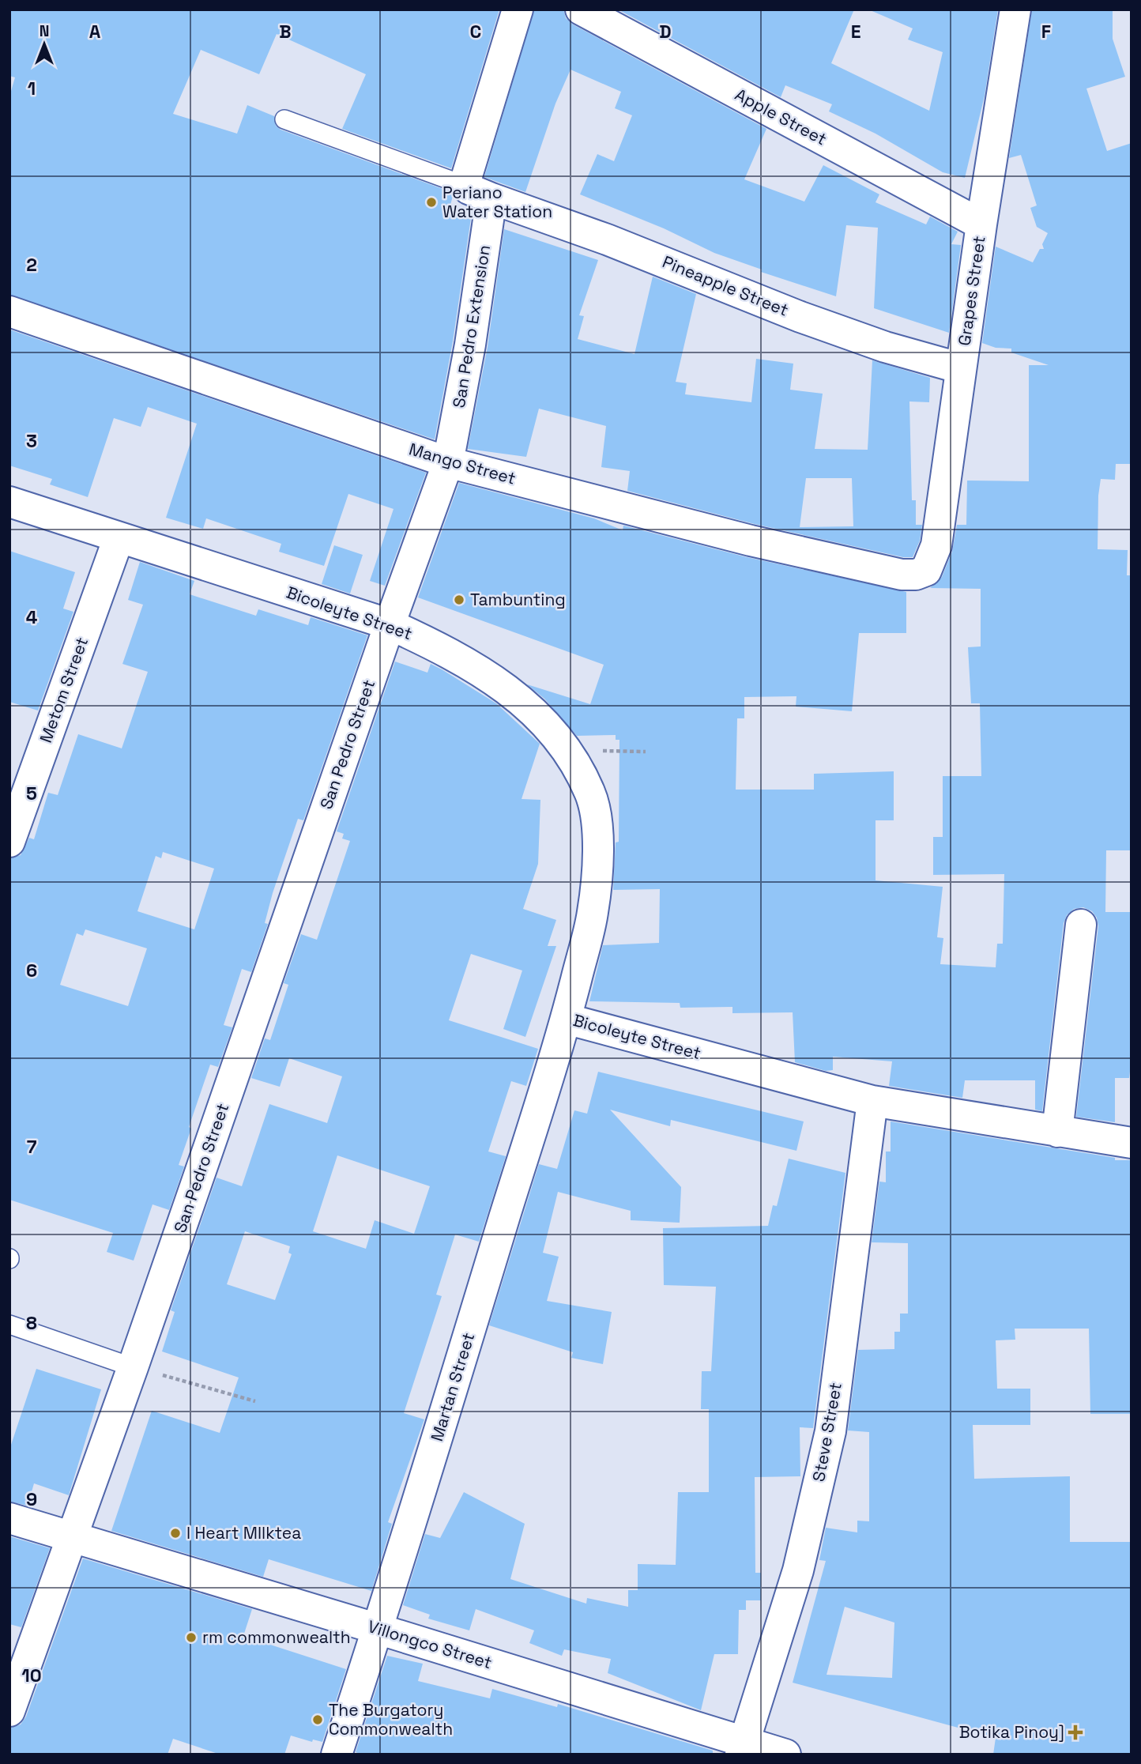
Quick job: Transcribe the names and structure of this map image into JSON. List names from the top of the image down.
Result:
{
  "streets": {
    "street": [
      "Apple Street",
      "Pineapple Street",
      "Grapes Street",
      "San Pedro Extension",
      "Mango Street",
      "Bicoleyte Street",
      "Metom Street",
      "San Pedro Street",
      "Martan Street",
      "Steve Street",
      "Villongco Street"
    ]
  },
  "crossings": [
    ["Apple Street", "Grapes Street"],
    ["Pineapple Street", "Grapes Street"],
    ["Pineapple Street", "San Pedro Extension"],
    ["Grapes Street", "Mango Street"],
    ["San Pedro Extension", "Mango Street"],
    ["San Pedro Extension", "Bicoleyte Street"],
    ["San Pedro Extension", "San Pedro Street"],
    ["Bicoleyte Street", "Metom Street"],
    ["Bicoleyte Street", "San Pedro Street"],
    ["Bicoleyte Street", "Martan Street"],
    ["Bicoleyte Street", "Steve Street"],
    ["San Pedro Street", "Villongco Street"],
    ["Martan Street", "Villongco Street"],
    ["Steve Street", "Villongco Street"]
  ],
  "places": {
    "other": [
      "Periano Water Station",
      "Tambunting",
      "I Heart MIlktea",
      "rm commonwealth",
      "The Burgatory Commonwealth"
    ],
    "health": ["Botika Pinoy]"]
  },
  "north": "top",
  "grid": {
    "columns": [
      "A",
      "B",
      "C",
      "D",
      "E",
      "F"
    ],
    "rows": [
      "1",
      "2",
      "3",
      "4",
      "5",
      "6",
      "7",
      "8",
      "9",
      "10"
    ]
  }
}
